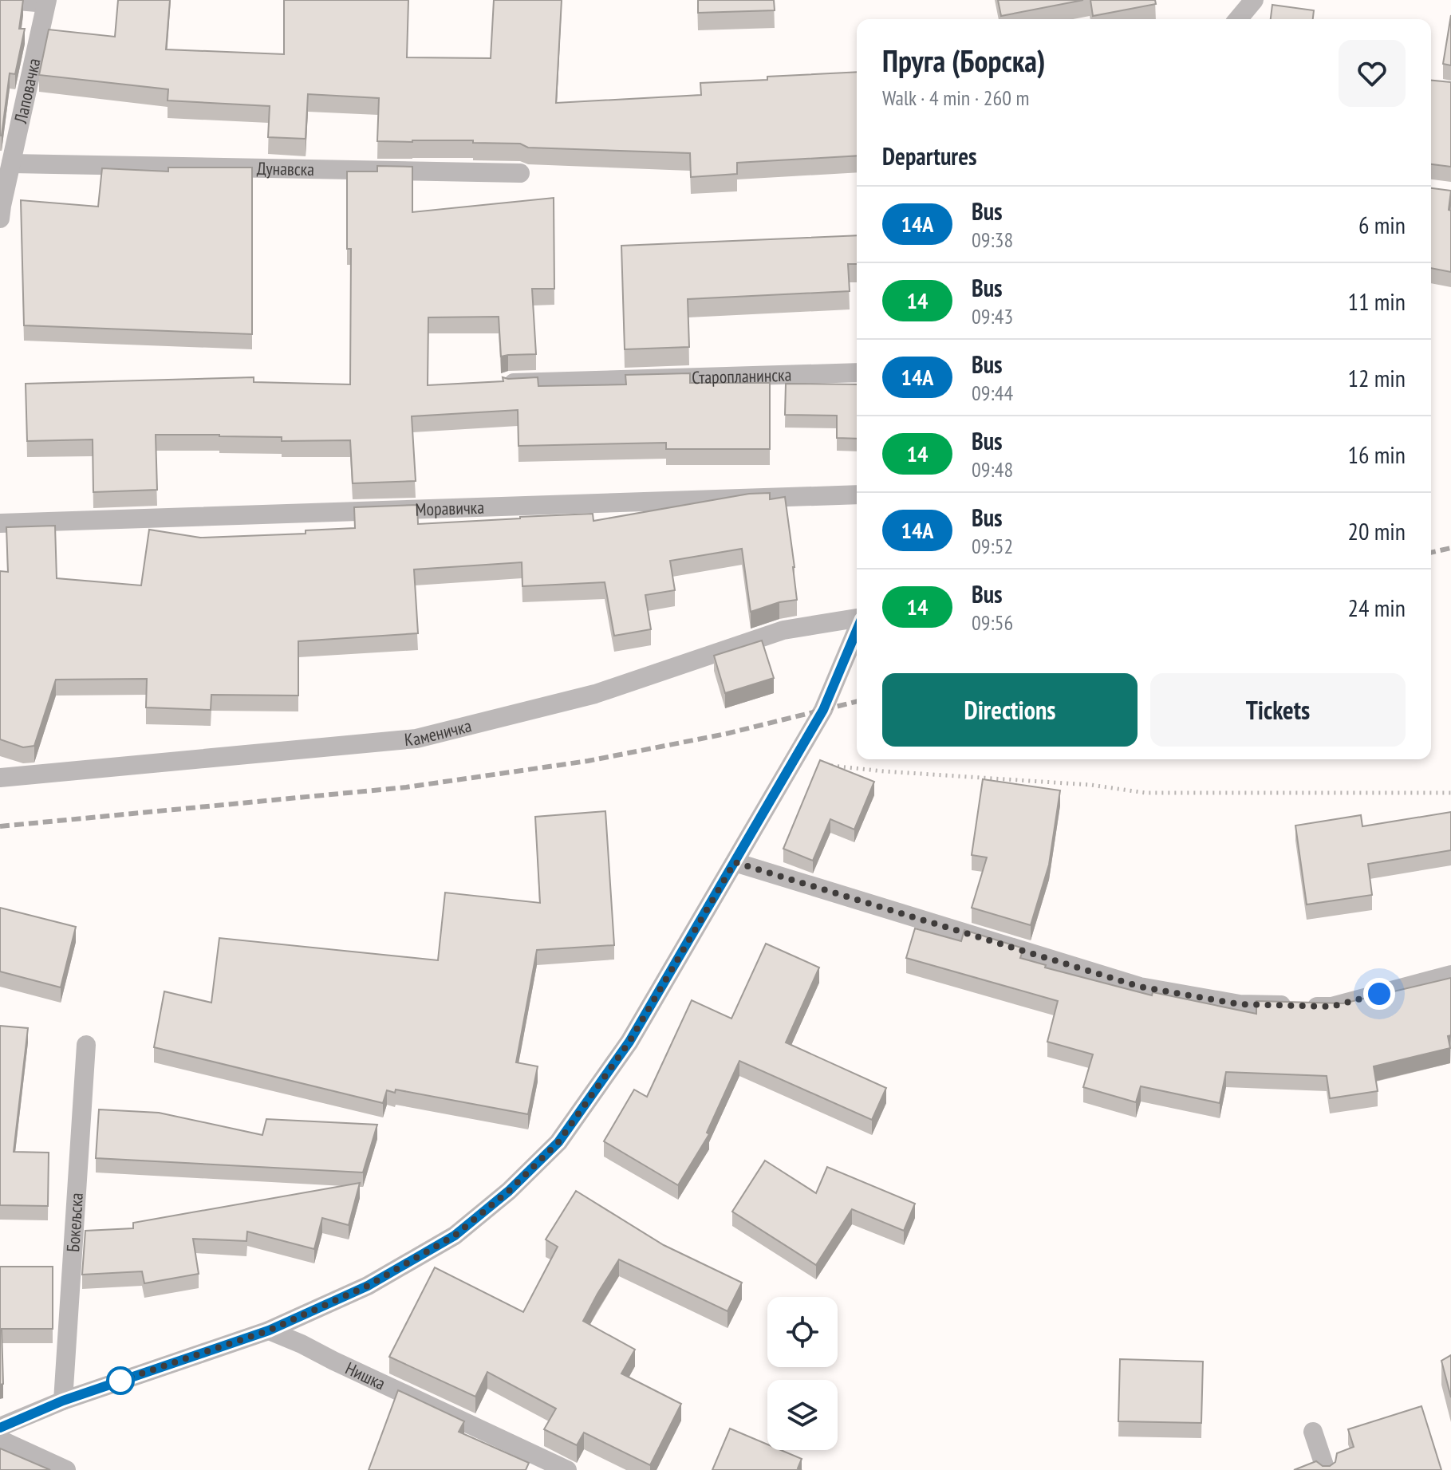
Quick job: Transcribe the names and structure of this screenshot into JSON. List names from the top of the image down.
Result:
{
  "streets": {
    "street": [
      "Лаповачка",
      "Дунавска",
      "Старопланинска",
      "Моравичка",
      "Каменичка",
      "Бокељска",
      "Нишка"
    ]
  },
  "crossings": [
    ["Лаповачка", "Дунавска"]
  ],
  "lines": ["bus line 14А"],
  "page": {
    "heading": [
      ["Пруга (Борска)", "Walk · 4 min · 260 m"],
      "Departures"
    ],
    "list": [
      {
        "mark": "14А",
        "name": "Bus",
        "note": "09:38",
        "value": "6 min"
      },
      {
        "mark": "14",
        "name": "Bus",
        "note": "09:43",
        "value": "11 min"
      },
      {
        "mark": "14А",
        "name": "Bus",
        "note": "09:44",
        "value": "12 min"
      },
      {
        "mark": "14",
        "name": "Bus",
        "note": "09:48",
        "value": "16 min"
      },
      {
        "mark": "14А",
        "name": "Bus",
        "note": "09:52",
        "value": "20 min"
      },
      {
        "mark": "14",
        "name": "Bus",
        "note": "09:56",
        "value": "24 min"
      }
    ],
    "buttons": ["Directions", "Tickets"]
  }
}
